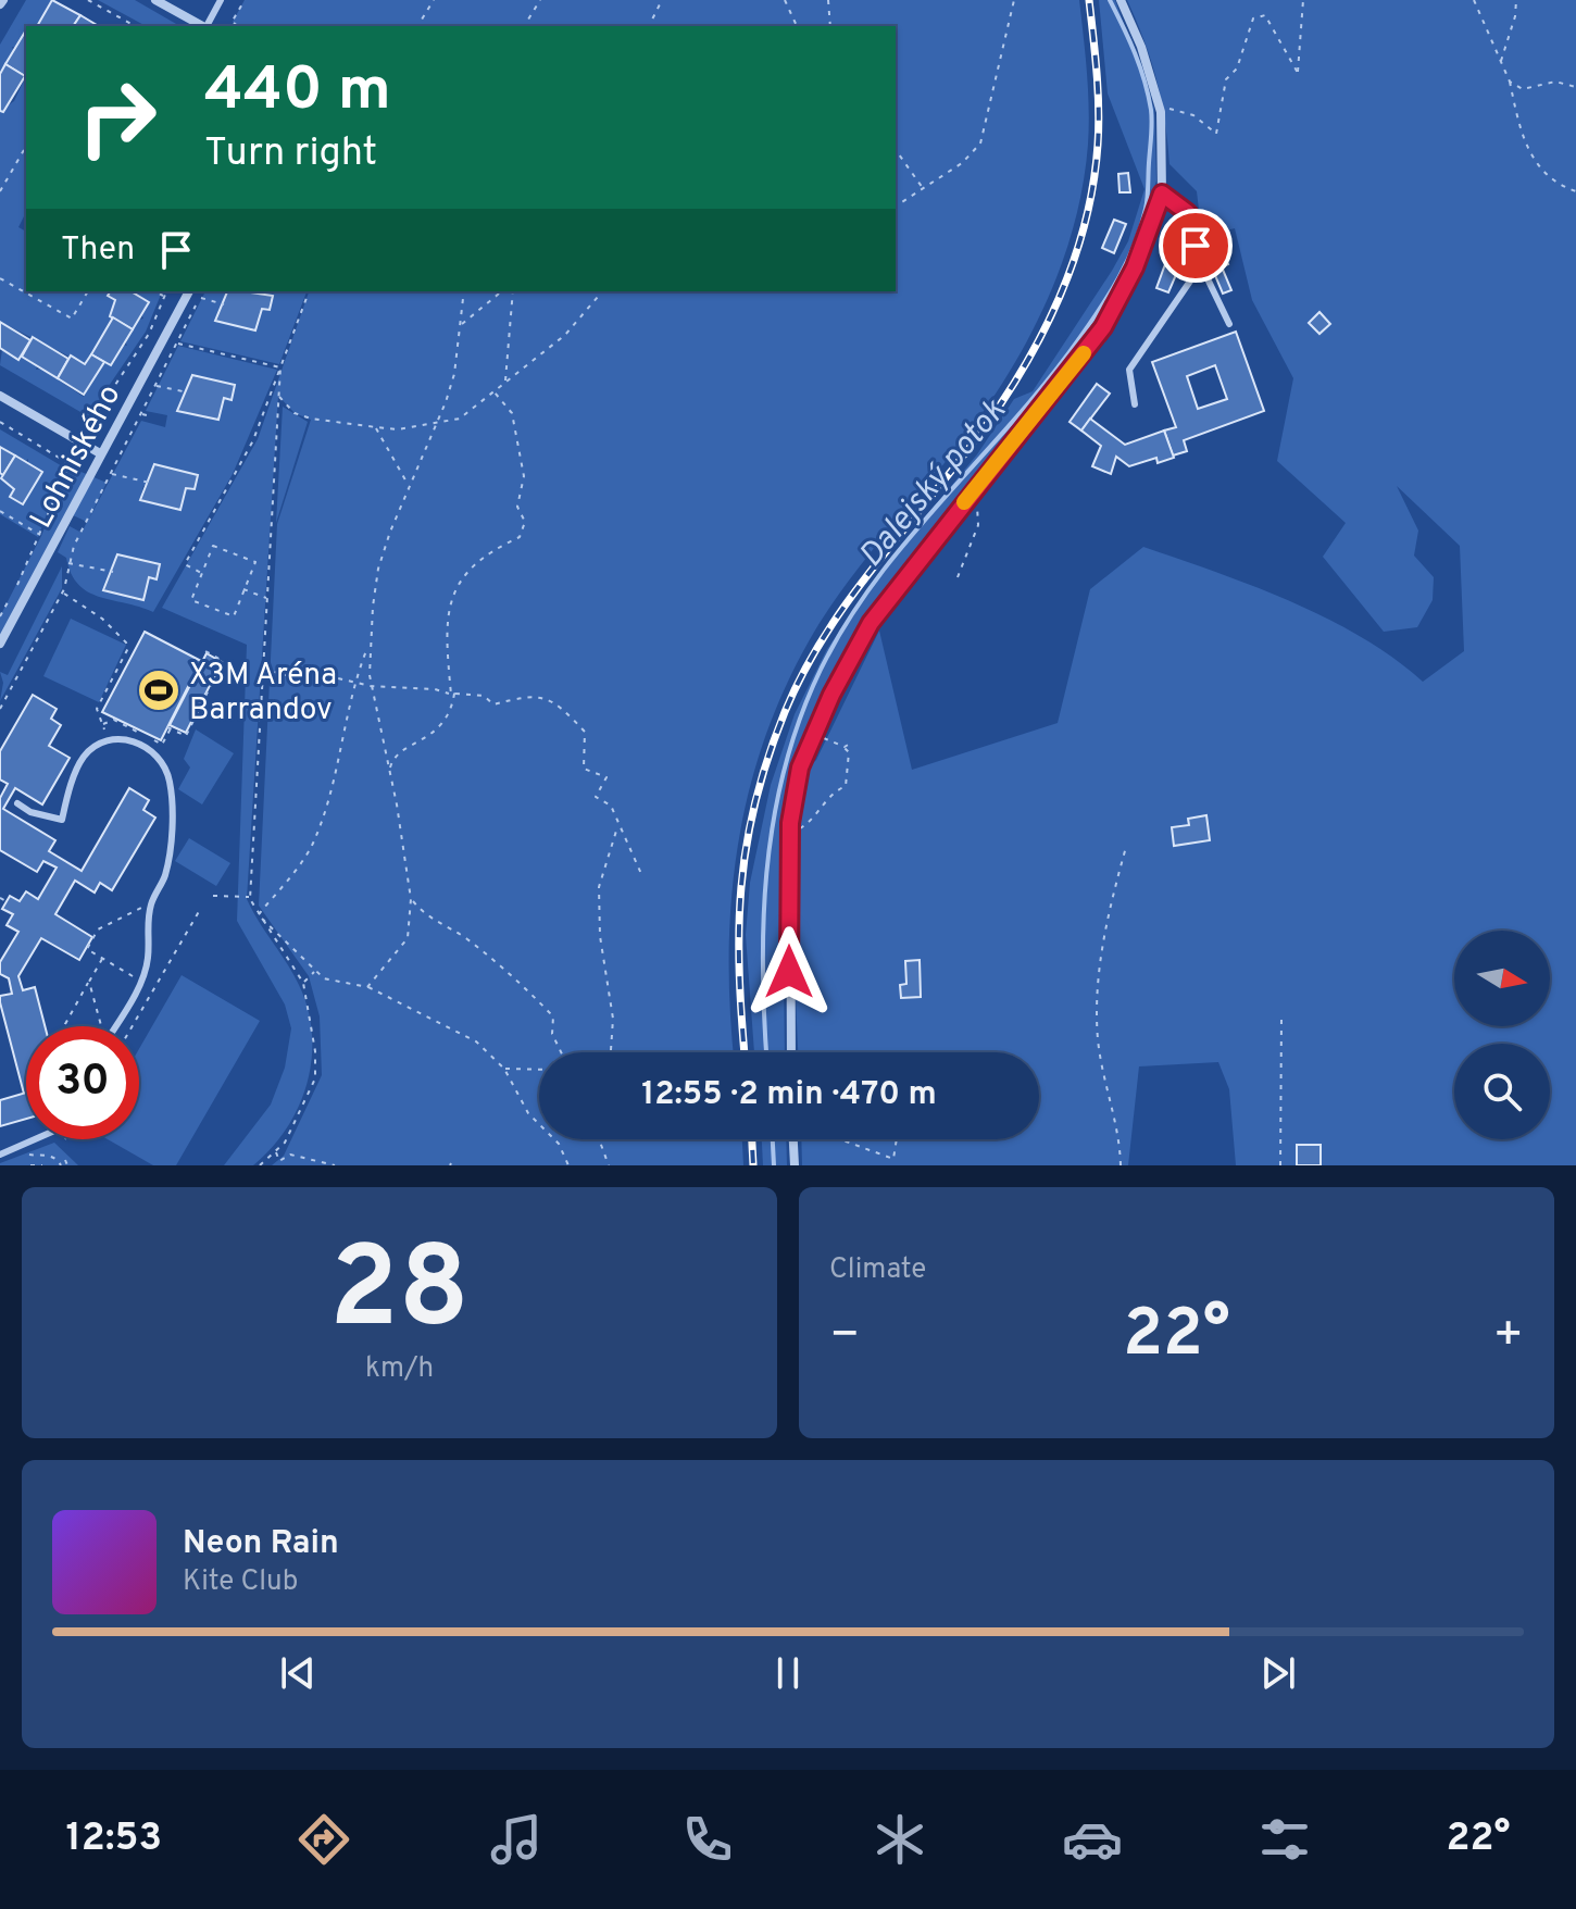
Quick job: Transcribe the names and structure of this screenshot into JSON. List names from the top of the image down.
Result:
{
  "streets": {
    "street": ["Lohniského"]
  },
  "water": ["Dalejský potok"],
  "places": {
    "sports": ["X3M Aréna Barrandov"]
  },
  "north": "right",
  "page": {
    "turn": ["440 m", "Turn right"],
    "then": "Then",
    "limit": "30",
    "trip": "12:55 · 2 min · 470 m",
    "tile": [
      ["28", "km/h"],
      "Climate"
    ],
    "heat": ["−", "22°", "+"],
    "song": ["Neon Rain", "Kite Club"],
    "tabs": ["12:53", "22°"]
  }
}
